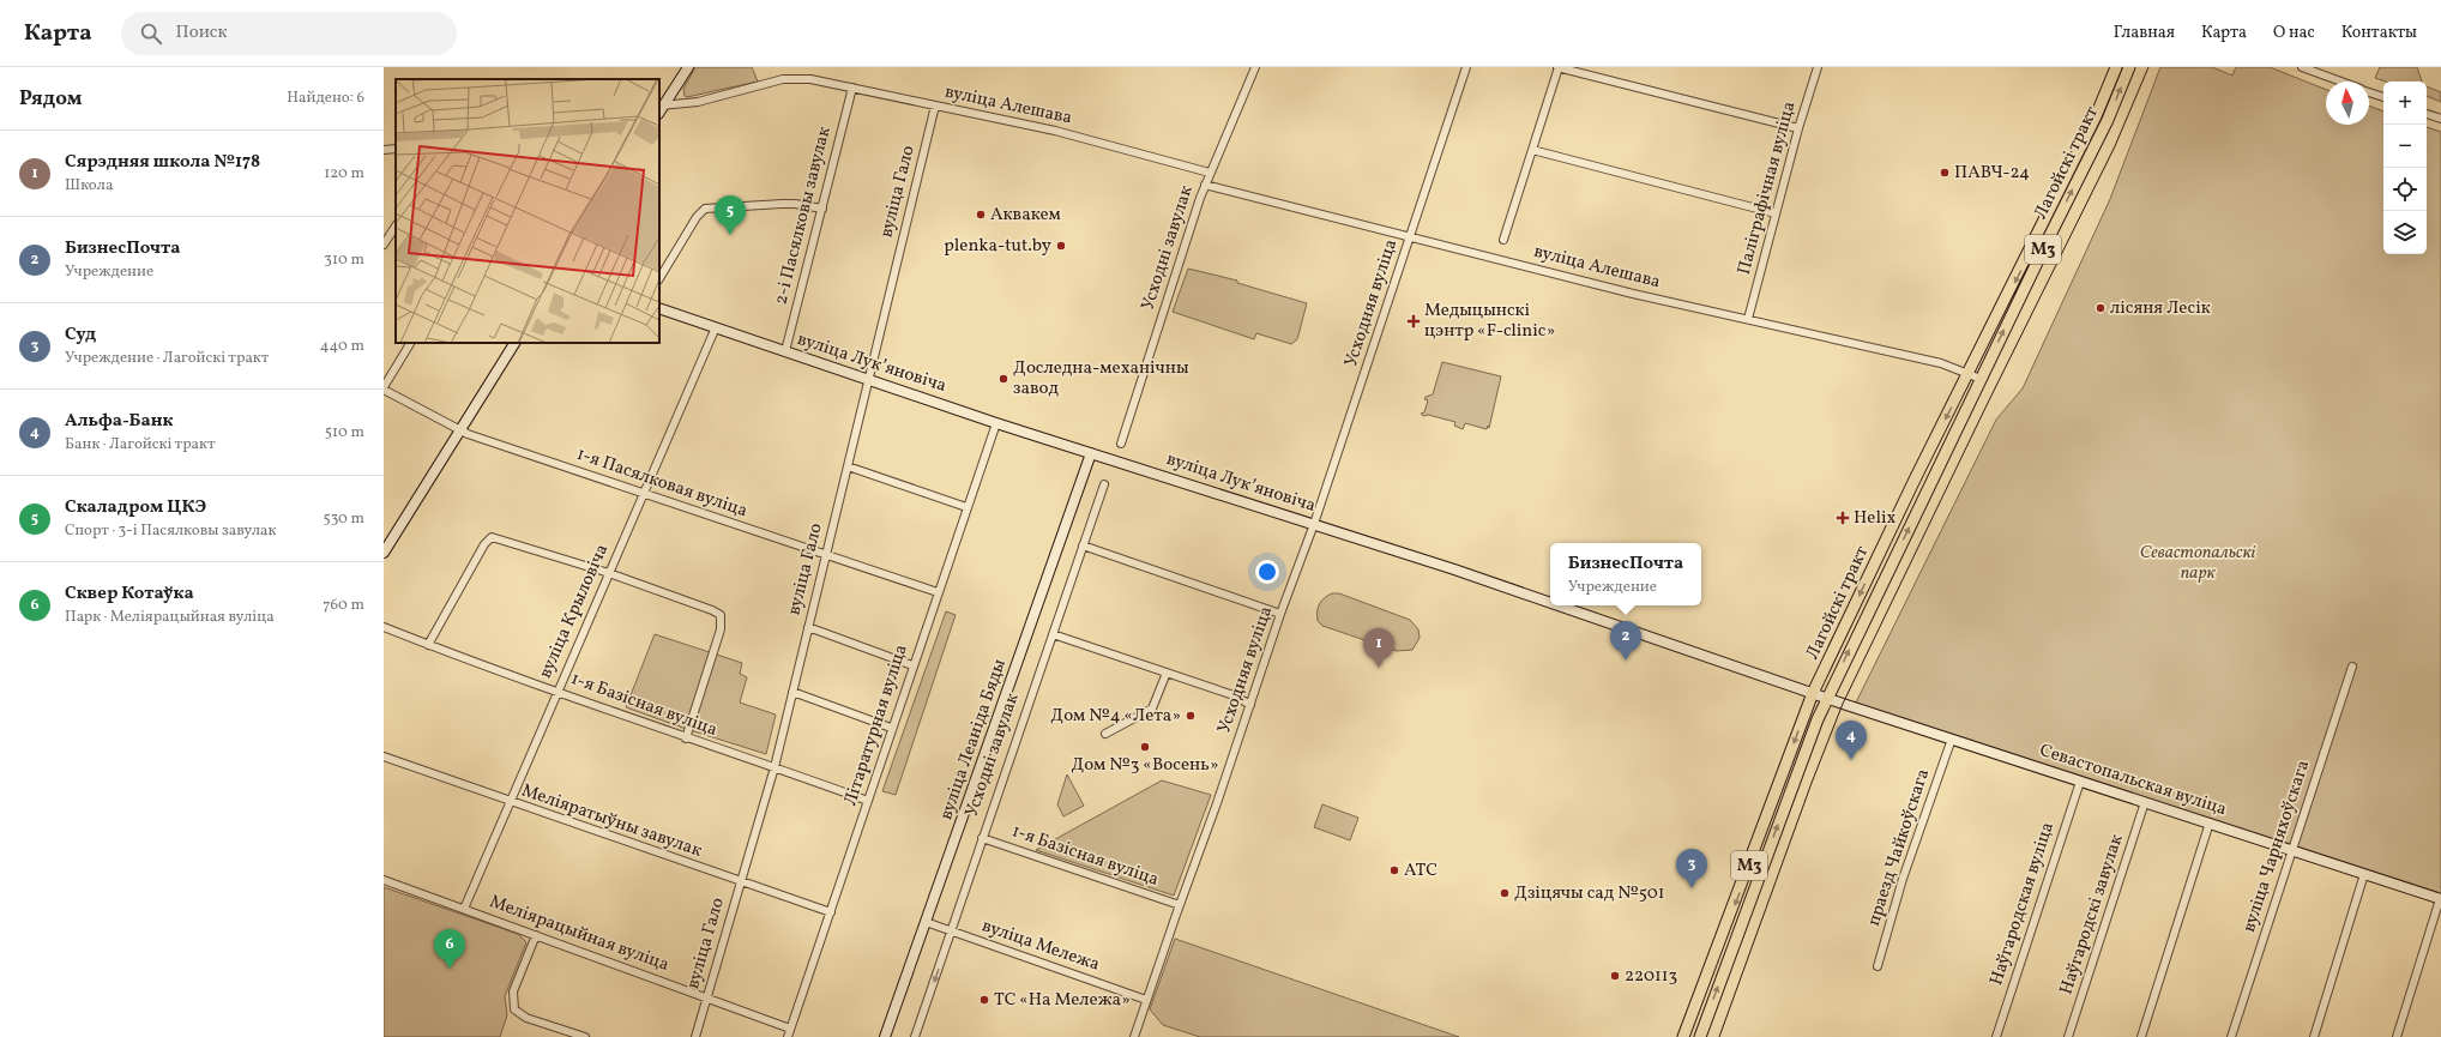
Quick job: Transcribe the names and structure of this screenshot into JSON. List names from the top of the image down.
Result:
{
  "streets": {
    "main road": [
      "Лагойскі тракт",
      "М3",
      "вуліца Лукʼяновіча",
      "вуліца Леаніда Бяды",
      "Севастопальская вуліца"
    ],
    "street": [
      "вуліца Алешава",
      "Паліграфічная вуліца",
      "вуліца Гало",
      "2-і Пасялковы завулак",
      "Усходні завулак",
      "Усходняя вуліца",
      "1-я Пасялковая вуліца",
      "вуліца Крыловіча",
      "1-я Базісная вуліца",
      "Літаратурная вуліца",
      "Меліяратыўны завулак",
      "вуліца Чарняхоўскага",
      "праезд Чайкоўскага",
      "Наўгародская вуліца",
      "Наўгародскі завулак",
      "Меліярацыйная вуліца",
      "вуліца Мележа"
    ]
  },
  "crossings": [
    ["вуліца Алешава", "Лагойскі тракт"],
    ["вуліца Алешава", "Паліграфічная вуліца"],
    ["вуліца Алешава", "вуліца Гало"],
    ["вуліца Алешава", "2-і Пасялковы завулак"],
    ["вуліца Алешава", "Усходні завулак"],
    ["вуліца Алешава", "Усходняя вуліца"],
    ["Лагойскі тракт", "вуліца Лукʼяновіча"],
    ["Лагойскі тракт", "Севастопальская вуліца"],
    ["вуліца Гало", "вуліца Лукʼяновіча"],
    ["вуліца Гало", "1-я Пасялковая вуліца"],
    ["вуліца Гало", "1-я Базісная вуліца"],
    ["вуліца Гало", "Меліяратыўны завулак"],
    ["вуліца Гало", "Меліярацыйная вуліца"],
    ["2-і Пасялковы завулак", "вуліца Лукʼяновіча"],
    ["Усходні завулак", "1-я Базісная вуліца"],
    ["Усходні завулак", "вуліца Мележа"],
    ["Усходняя вуліца", "вуліца Лукʼяновіча"],
    ["Усходняя вуліца", "1-я Базісная вуліца"],
    ["Усходняя вуліца", "вуліца Мележа"],
    ["вуліца Лукʼяновіча", "вуліца Крыловіча"],
    ["вуліца Лукʼяновіча", "Літаратурная вуліца"],
    ["вуліца Лукʼяновіча", "вуліца Леаніда Бяды"],
    ["вуліца Лукʼяновіча", "Севастопальская вуліца"],
    ["1-я Пасялковая вуліца", "вуліца Крыловіча"],
    ["1-я Пасялковая вуліца", "Літаратурная вуліца"],
    ["вуліца Крыловіча", "1-я Базісная вуліца"],
    ["вуліца Крыловіча", "Меліяратыўны завулак"],
    ["вуліца Крыловіча", "Меліярацыйная вуліца"],
    ["1-я Базісная вуліца", "Літаратурная вуліца"],
    ["Літаратурная вуліца", "Меліяратыўны завулак"],
    ["Літаратурная вуліца", "Меліярацыйная вуліца"],
    ["вуліца Леаніда Бяды", "вуліца Мележа"],
    ["Севастопальская вуліца", "вуліца Чарняхоўскага"],
    ["Севастопальская вуліца", "праезд Чайкоўскага"],
    ["Севастопальская вуліца", "Наўгародская вуліца"],
    ["Севастопальская вуліца", "Наўгародскі завулак"]
  ],
  "parks": ["Севастопальскі парк"],
  "places": {
    "other": [
      "ПАВЧ-24",
      "Аквакем",
      "plenka-tut.by",
      "лісяня Лесік",
      "Доследна-механічны завод",
      "Дом №4 «Лета»",
      "Дом №3 «Восень»",
      "АТС",
      "Дзіцячы сад №501",
      "220113",
      "ТС «На Мележа»"
    ],
    "health": ["Медыцынскі цэнтр «F-clinic»", "Helix"]
  },
  "north": "top",
  "page": {
    "header": "Карта",
    "search": "Поиск",
    "nav": [
      "Главная",
      "Карта",
      "О нас",
      "Контакты"
    ],
    "heading": ["Рядом", "Найдено: 6"],
    "map_buttons": ["+", "−"],
    "list": [
      {
        "mark": "1",
        "name": "Сярэдняя школа №178",
        "note": "Школа",
        "value": "120 m"
      },
      {
        "mark": "2",
        "name": "БизнесПочта",
        "note": "Учреждение",
        "value": "310 m"
      },
      {
        "mark": "3",
        "name": "Суд",
        "note": "Учреждение · Лагойскі тракт",
        "value": "440 m"
      },
      {
        "mark": "4",
        "name": "Альфа-Банк",
        "note": "Банк · Лагойскі тракт",
        "value": "510 m"
      },
      {
        "mark": "5",
        "name": "Скаладром ЦКЭ",
        "note": "Спорт · 3-і Пасялковы завулак",
        "value": "530 m"
      },
      {
        "mark": "6",
        "name": "Сквер Котаўка",
        "note": "Парк · Меліярацыйная вуліца",
        "value": "760 m"
      }
    ],
    "pins": [
      "5",
      "2",
      "1",
      "4",
      "3",
      "6"
    ],
    "popup": ["БизнесПочта", "Учреждение"]
  }
}
